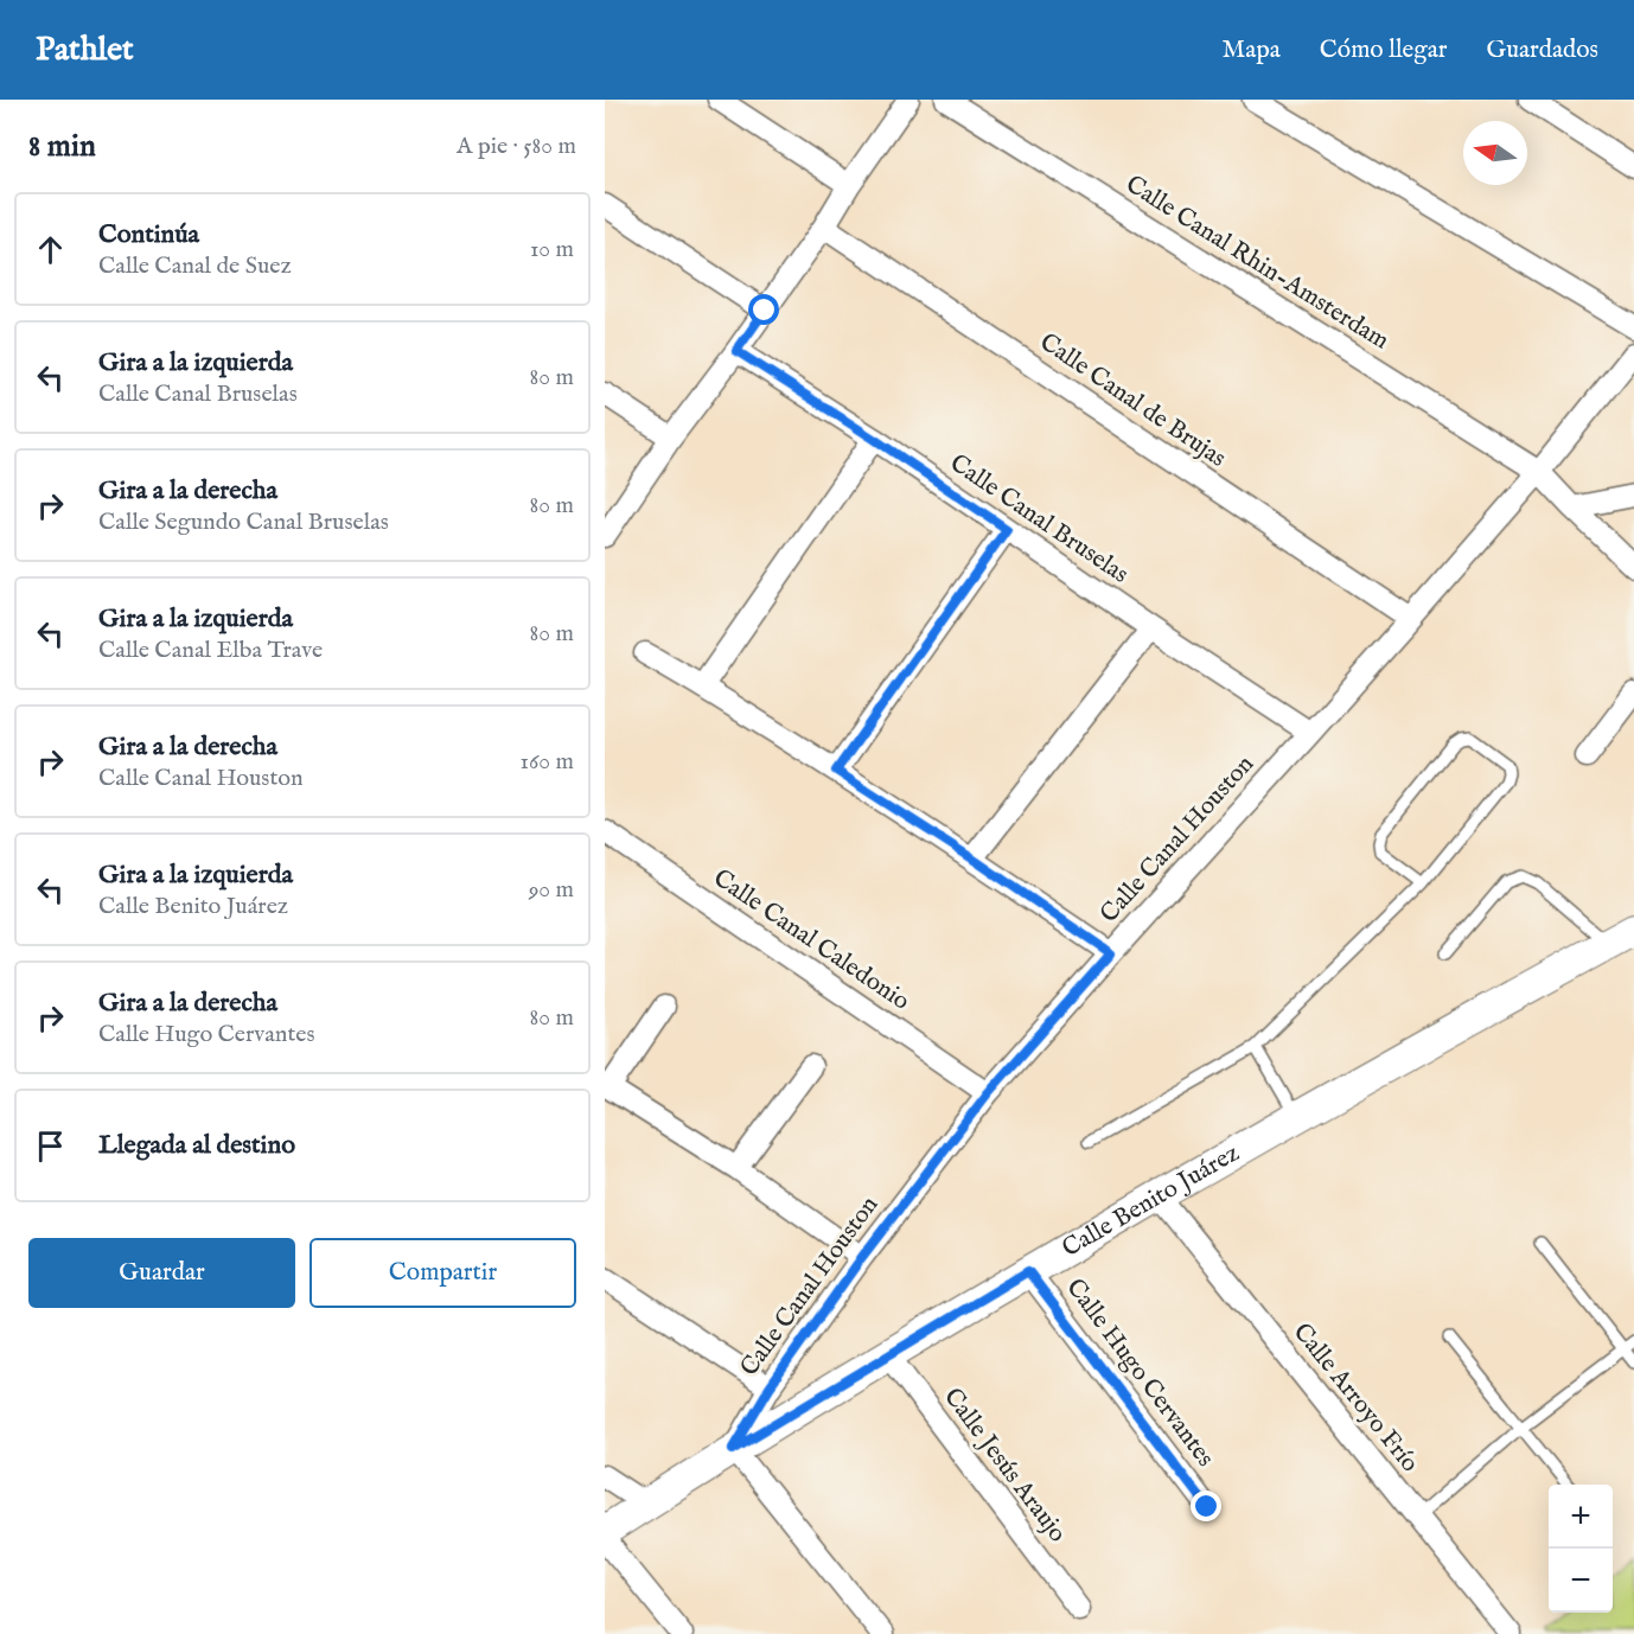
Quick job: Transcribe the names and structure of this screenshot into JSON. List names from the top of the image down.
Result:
{
  "streets": {
    "street": [
      "Calle Canal Rhin-Amsterdam",
      "Calle Canal de Brujas",
      "Calle Canal Bruselas",
      "Calle Canal Houston",
      "Calle Canal Caledonio",
      "Calle Benito Juárez",
      "Calle Hugo Cervantes",
      "Calle Arroyo Frío",
      "Calle Jesús Araujo"
    ]
  },
  "crossings": [
    ["Calle Canal Rhin-Amsterdam", "Calle Canal Houston"],
    ["Calle Canal de Brujas", "Calle Canal Houston"],
    ["Calle Canal Bruselas", "Calle Canal Houston"],
    ["Calle Canal Houston", "Calle Canal Caledonio"],
    ["Calle Canal Houston", "Calle Benito Juárez"],
    ["Calle Benito Juárez", "Calle Hugo Cervantes"],
    ["Calle Benito Juárez", "Calle Arroyo Frío"],
    ["Calle Benito Juárez", "Calle Jesús Araujo"]
  ],
  "north": "left",
  "page": {
    "header": "Pathlet",
    "nav": ["Mapa", "Cómo llegar", "Guardados"],
    "heading": ["8 min", "A pie · 580 m"],
    "list": [
      ["Continúa", "Calle Canal de Suez", "10 m"],
      ["Gira a la izquierda", "Calle Canal Bruselas", "80 m"],
      ["Gira a la derecha", "Calle Segundo Canal Bruselas", "80 m"],
      ["Gira a la izquierda", "Calle Canal Elba Trave", "80 m"],
      ["Gira a la derecha", "Calle Canal Houston", "160 m"],
      ["Gira a la izquierda", "Calle Benito Juárez", "90 m"],
      ["Gira a la derecha", "Calle Hugo Cervantes", "80 m"],
      "Llegada al destino"
    ],
    "buttons": ["Guardar", "Compartir"],
    "map_buttons": ["+", "−"]
  }
}
